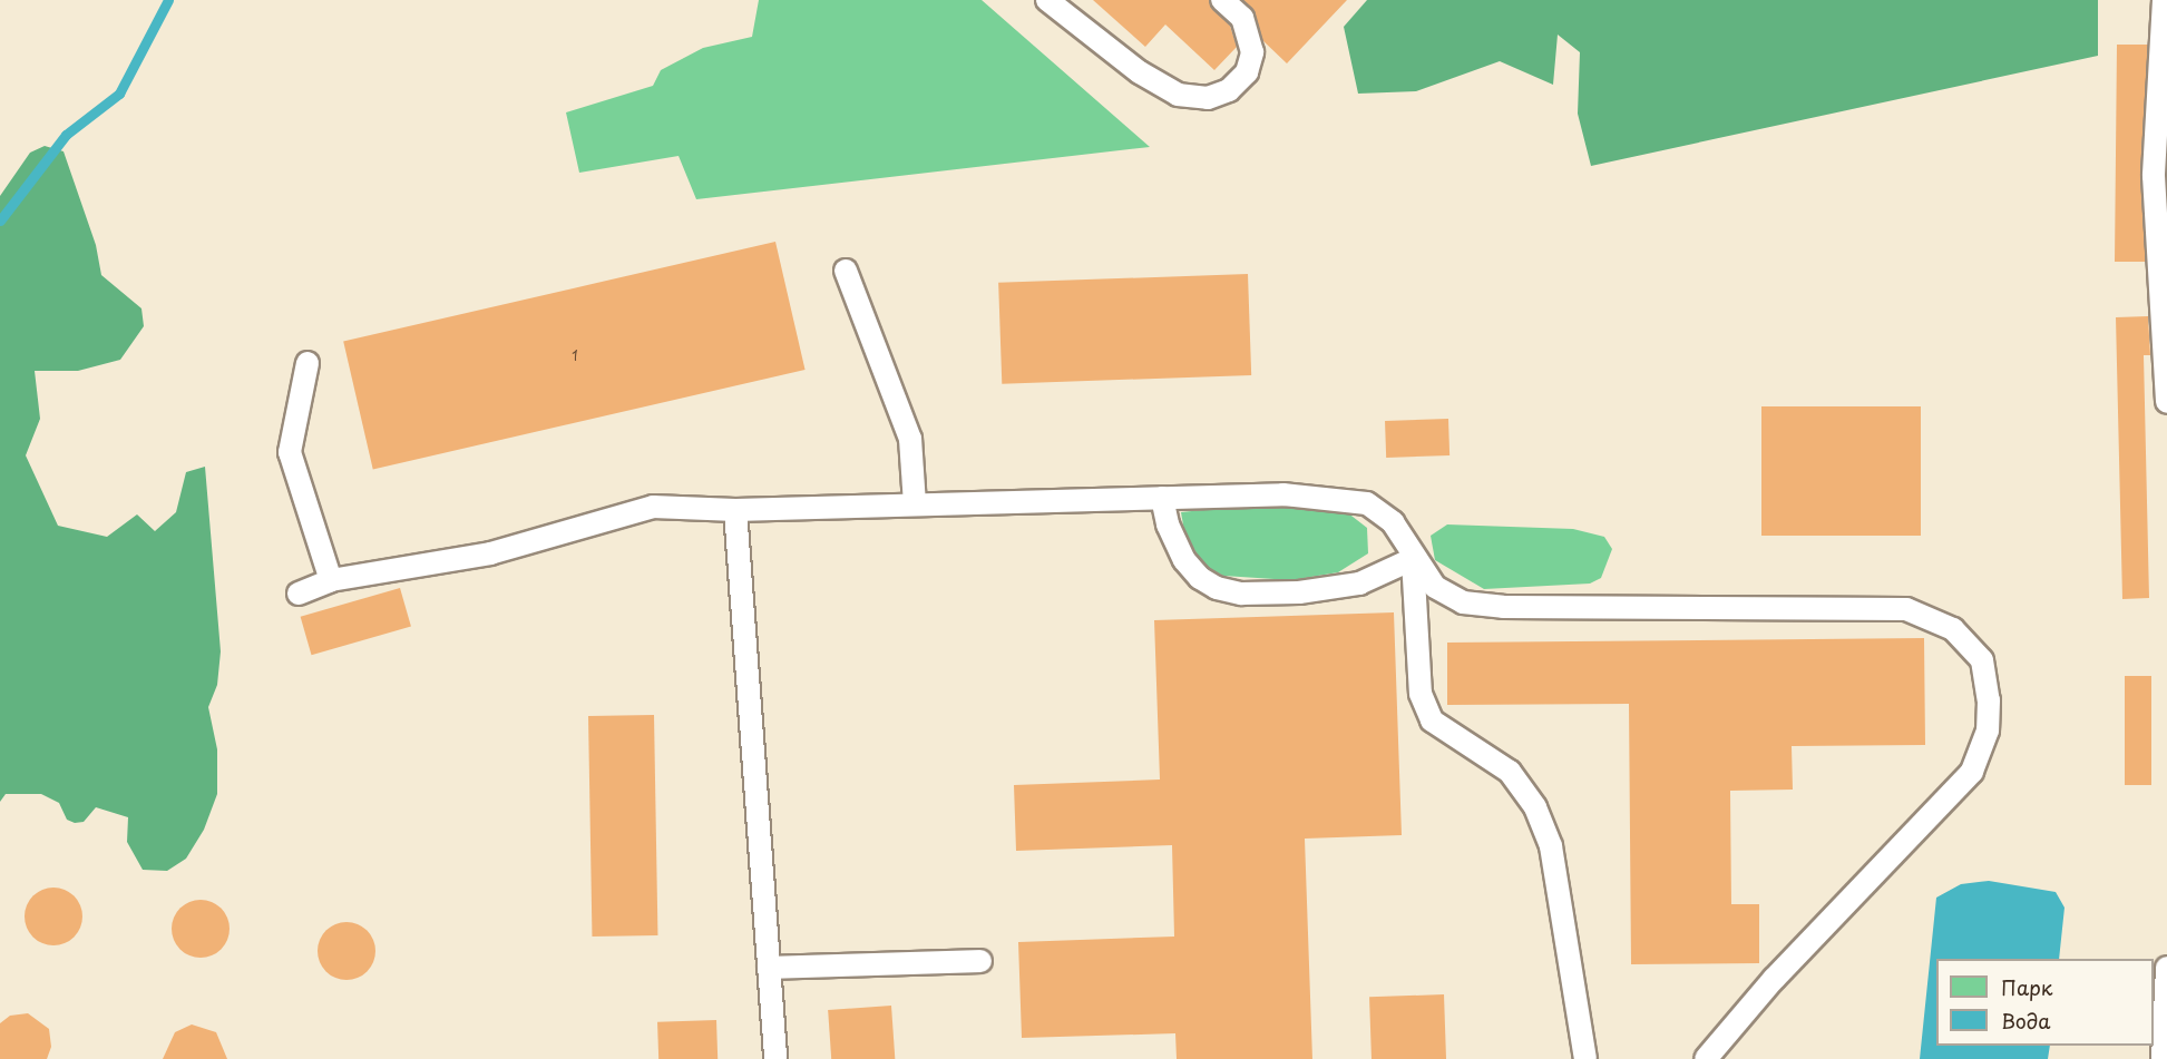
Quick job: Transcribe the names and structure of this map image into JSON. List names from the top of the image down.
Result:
{
  "house_numbers": ["1"],
  "legend": ["Парк", "Вода"]
}
